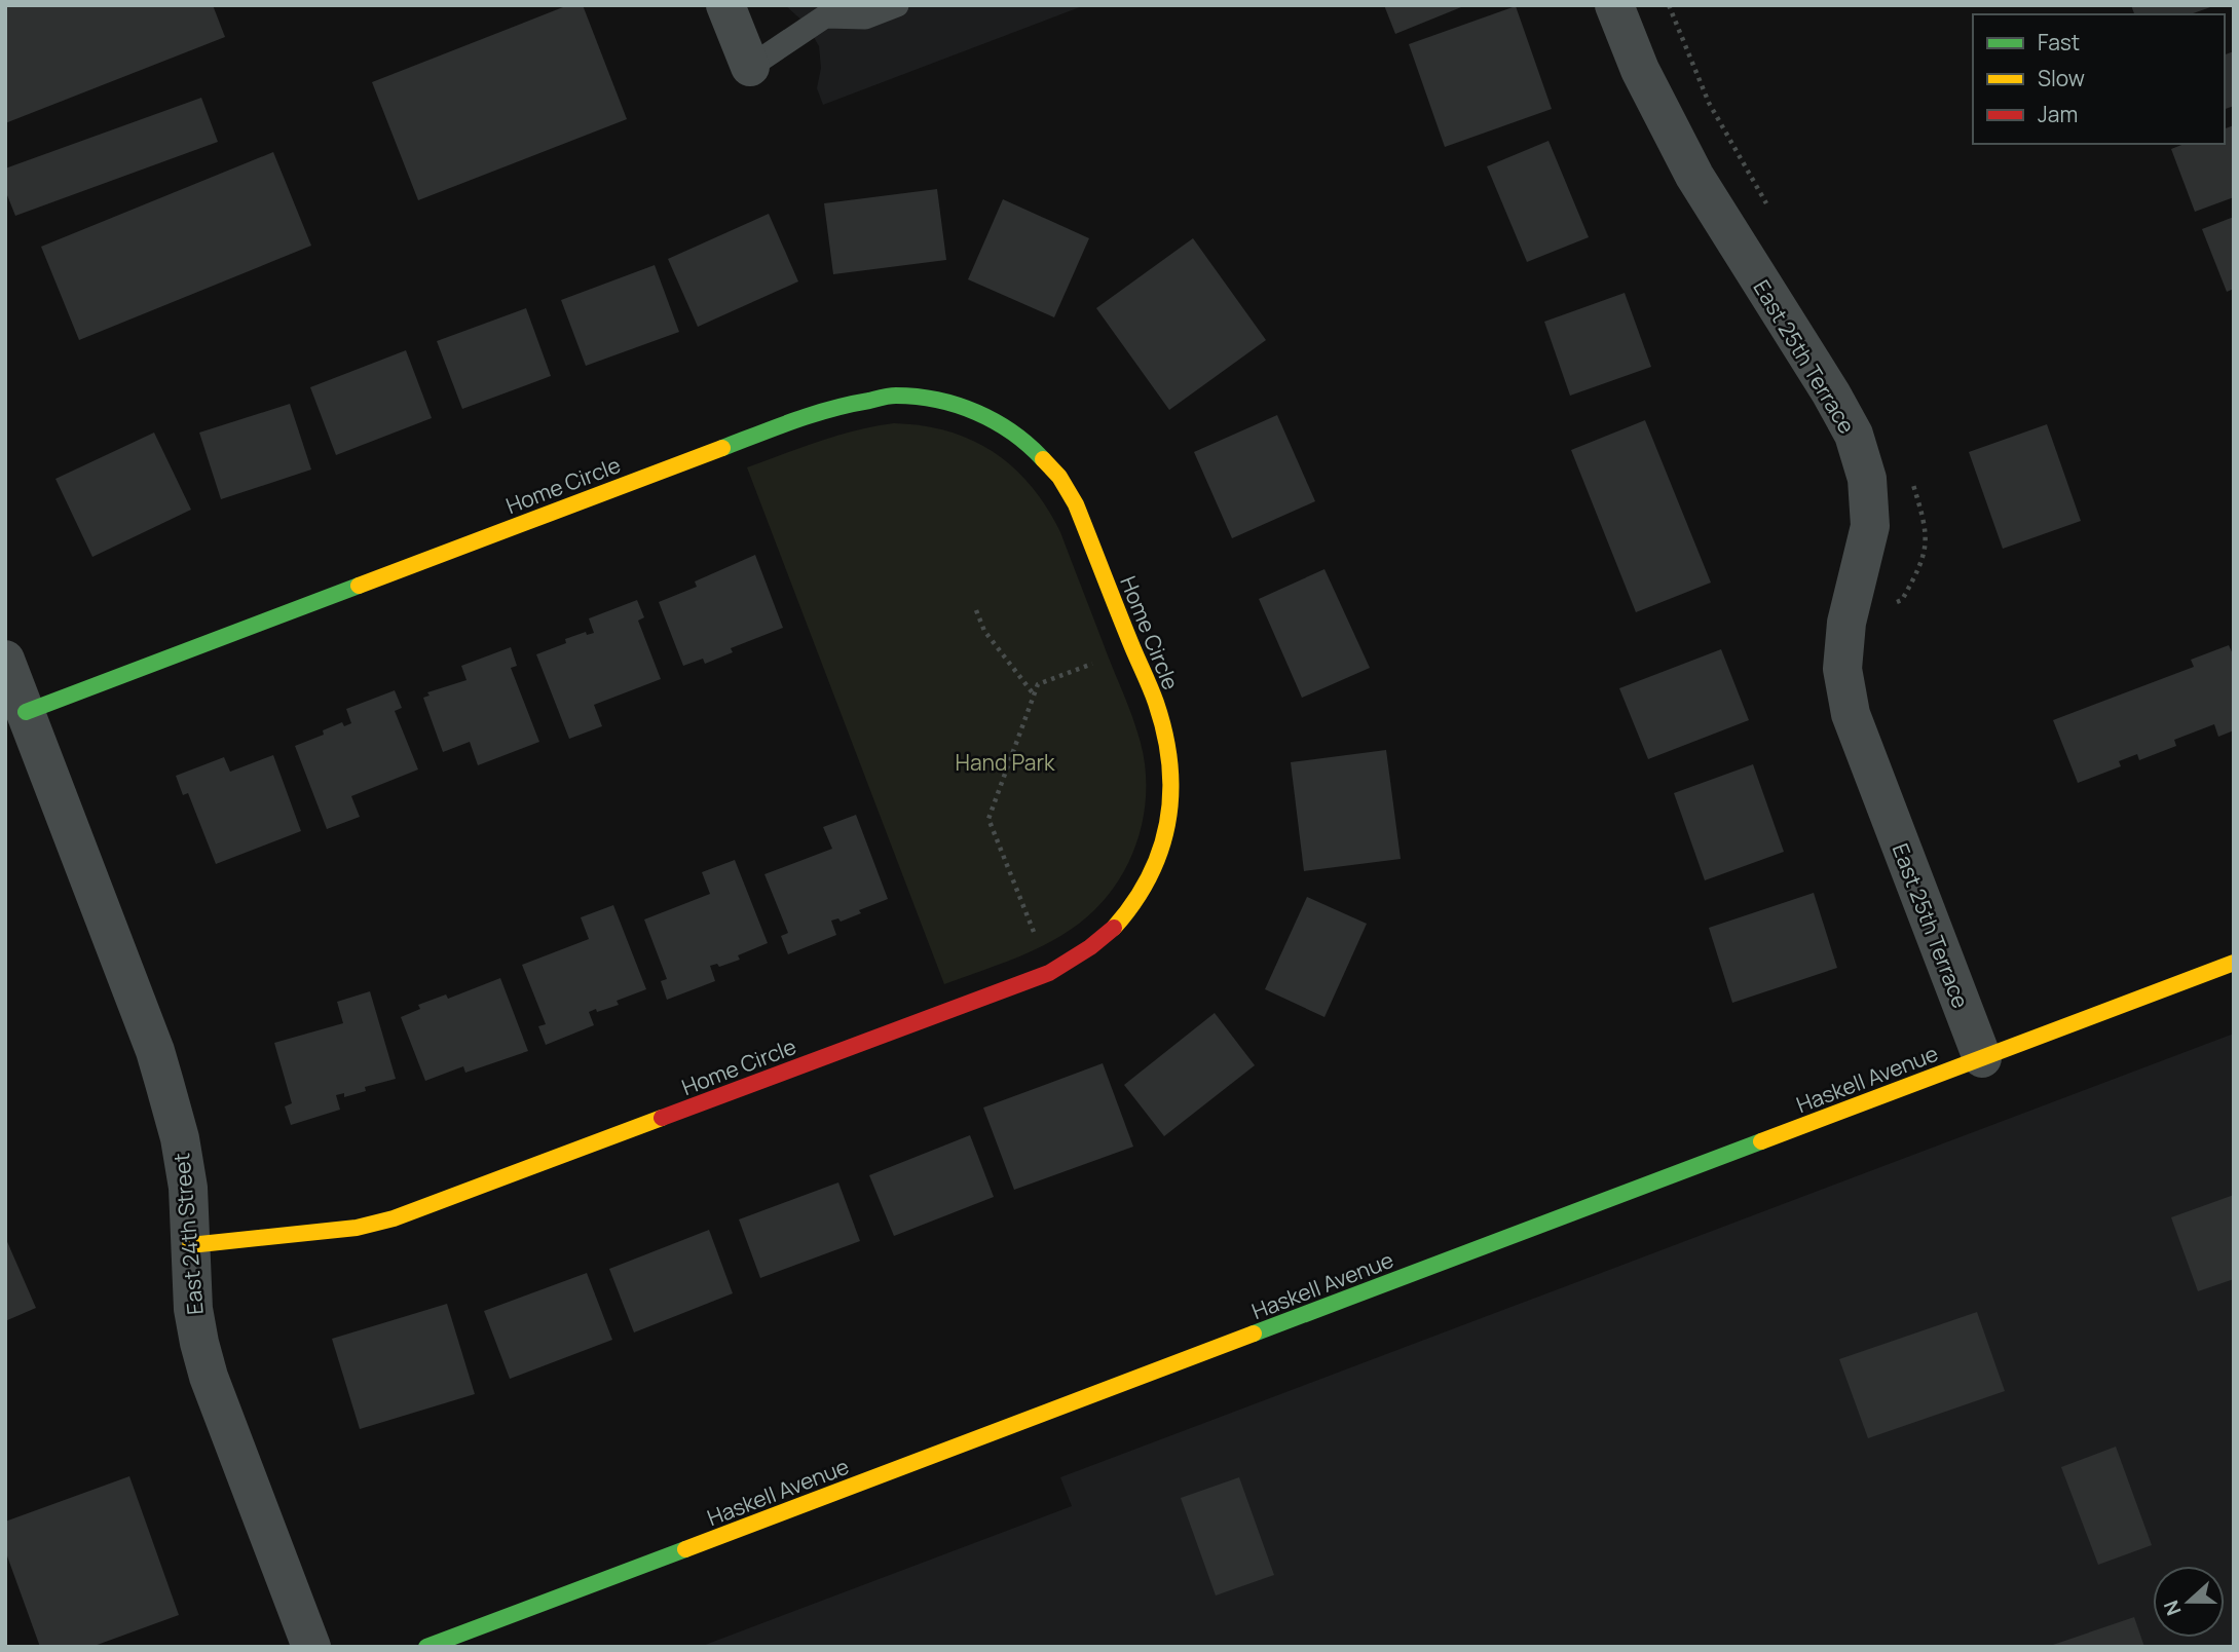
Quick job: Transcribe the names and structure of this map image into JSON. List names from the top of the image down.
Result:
{
  "streets": {
    "street": [
      "East 25th Terrace",
      "Home Circle",
      "Haskell Avenue",
      "East 24th Street"
    ]
  },
  "crossings": [
    ["East 25th Terrace", "Haskell Avenue"],
    ["Home Circle", "East 24th Street"]
  ],
  "parks": ["Hand Park"],
  "legend": ["Fast", "Slow", "Jam"],
  "north": "left"
}
